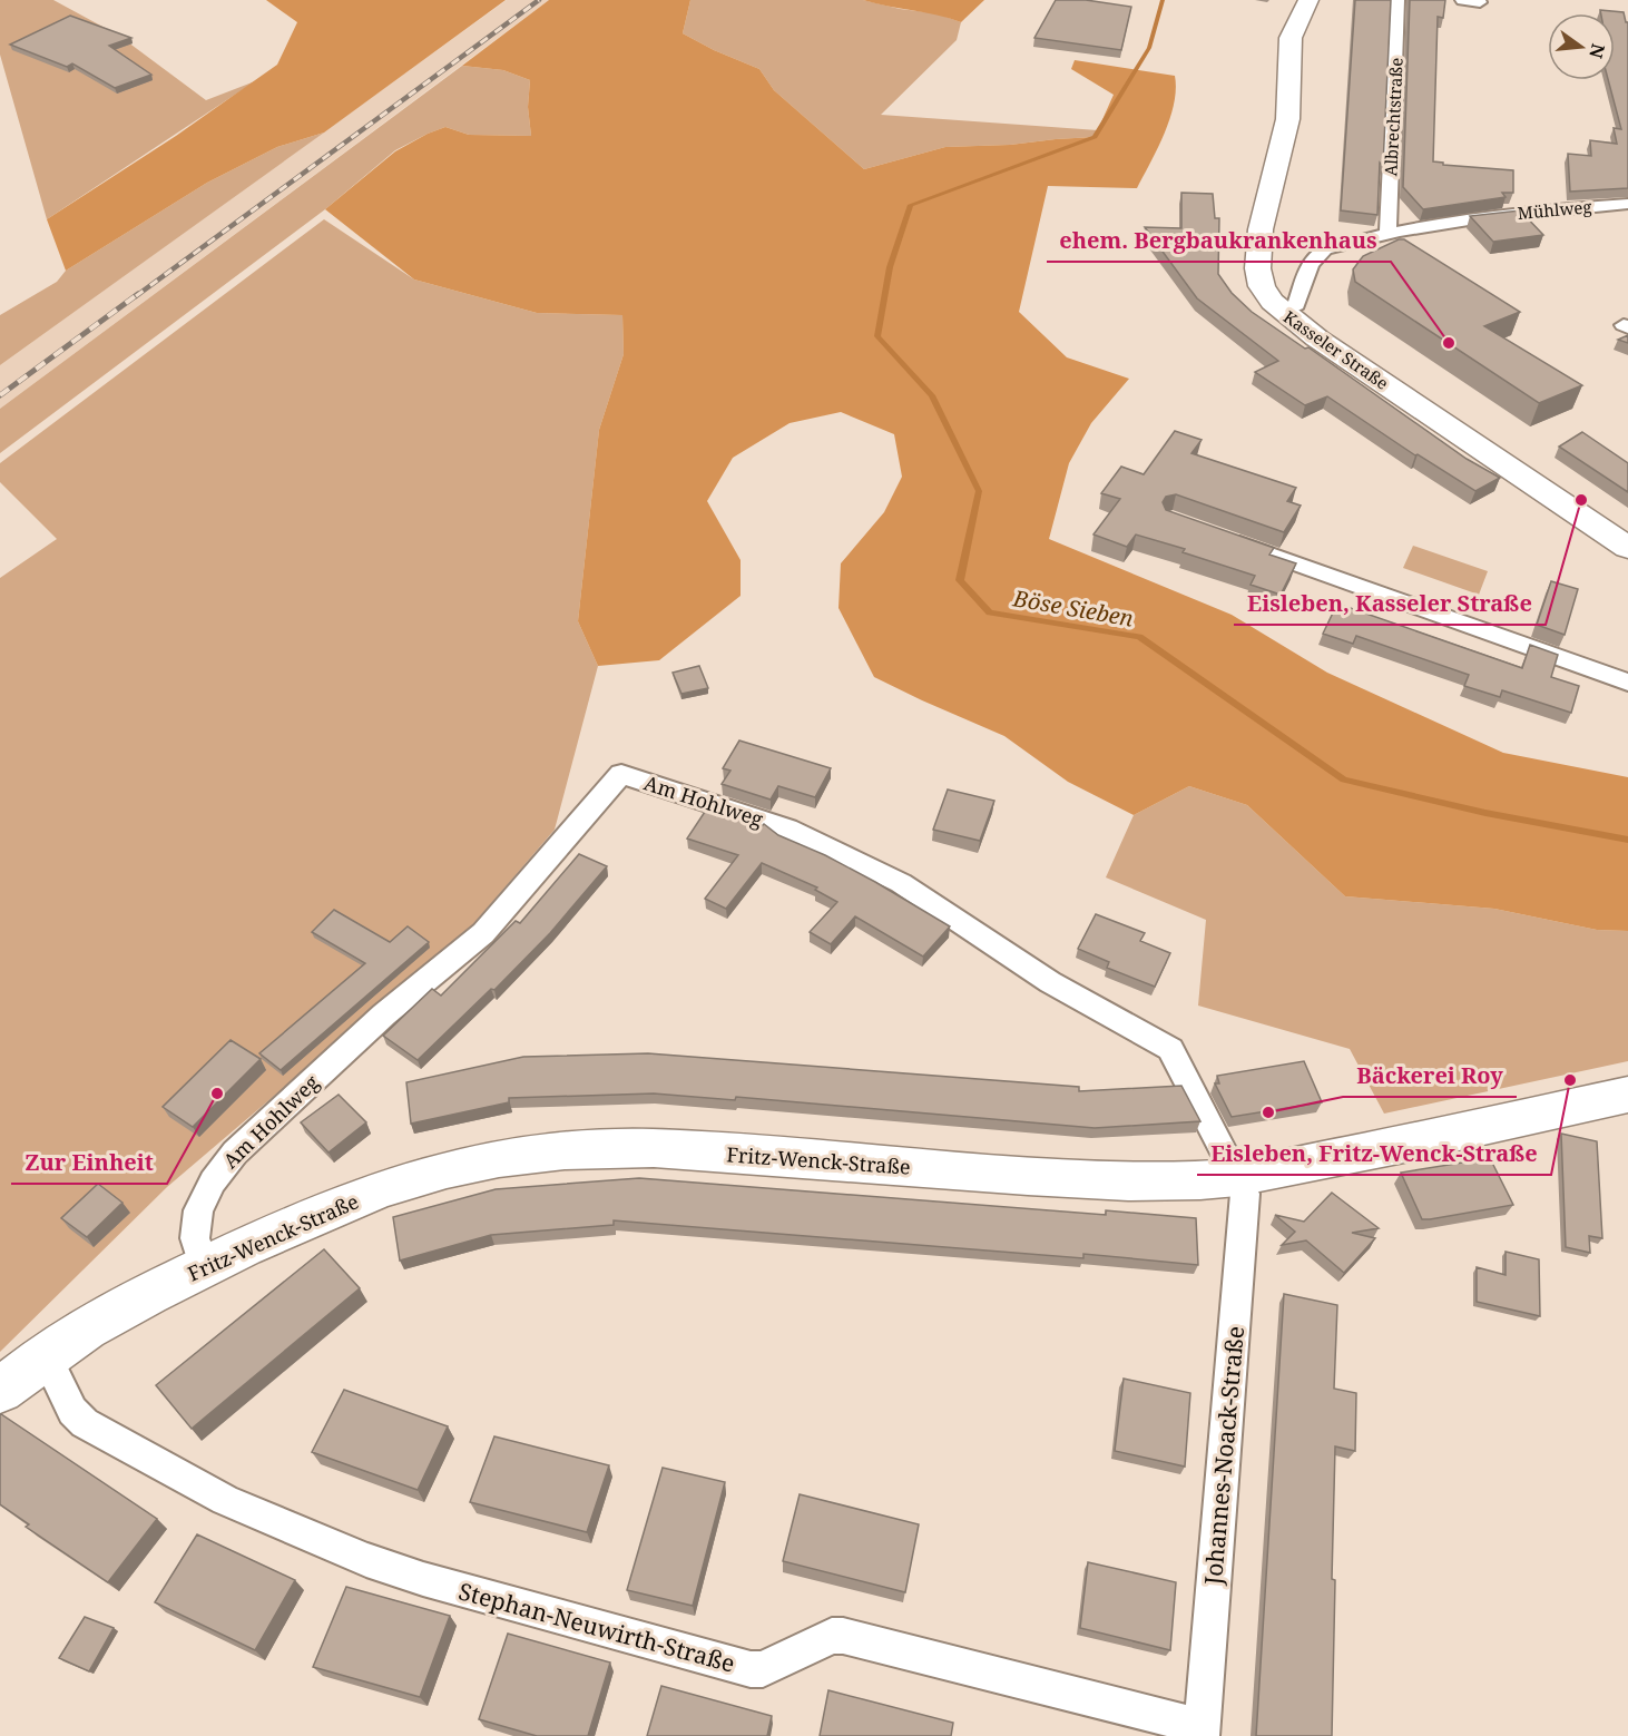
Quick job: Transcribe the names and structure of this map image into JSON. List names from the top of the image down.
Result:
{
  "streets": {
    "main road": ["Kasseler Straße", "Fritz-Wenck-Straße"],
    "street": [
      "Albrechtstraße",
      "Mühlweg",
      "Am Hohlweg",
      "Johannes-Noack-Straße",
      "Stephan-Neuwirth-Straße"
    ]
  },
  "crossings": [
    ["Albrechtstraße", "Mühlweg"],
    ["Mühlweg", "Kasseler Straße"],
    ["Am Hohlweg", "Fritz-Wenck-Straße"],
    ["Am Hohlweg", "Johannes-Noack-Straße"],
    ["Fritz-Wenck-Straße", "Johannes-Noack-Straße"],
    ["Fritz-Wenck-Straße", "Stephan-Neuwirth-Straße"],
    ["Johannes-Noack-Straße", "Stephan-Neuwirth-Straße"]
  ],
  "water": ["Böse Sieben"],
  "places": [
    "ehem. Bergbaukrankenhaus",
    "Eisleben, Kasseler Straße",
    "Eisleben, Fritz-Wenck-Straße",
    "Zur Einheit",
    "Bäckerei Roy"
  ],
  "north": "right"
}
